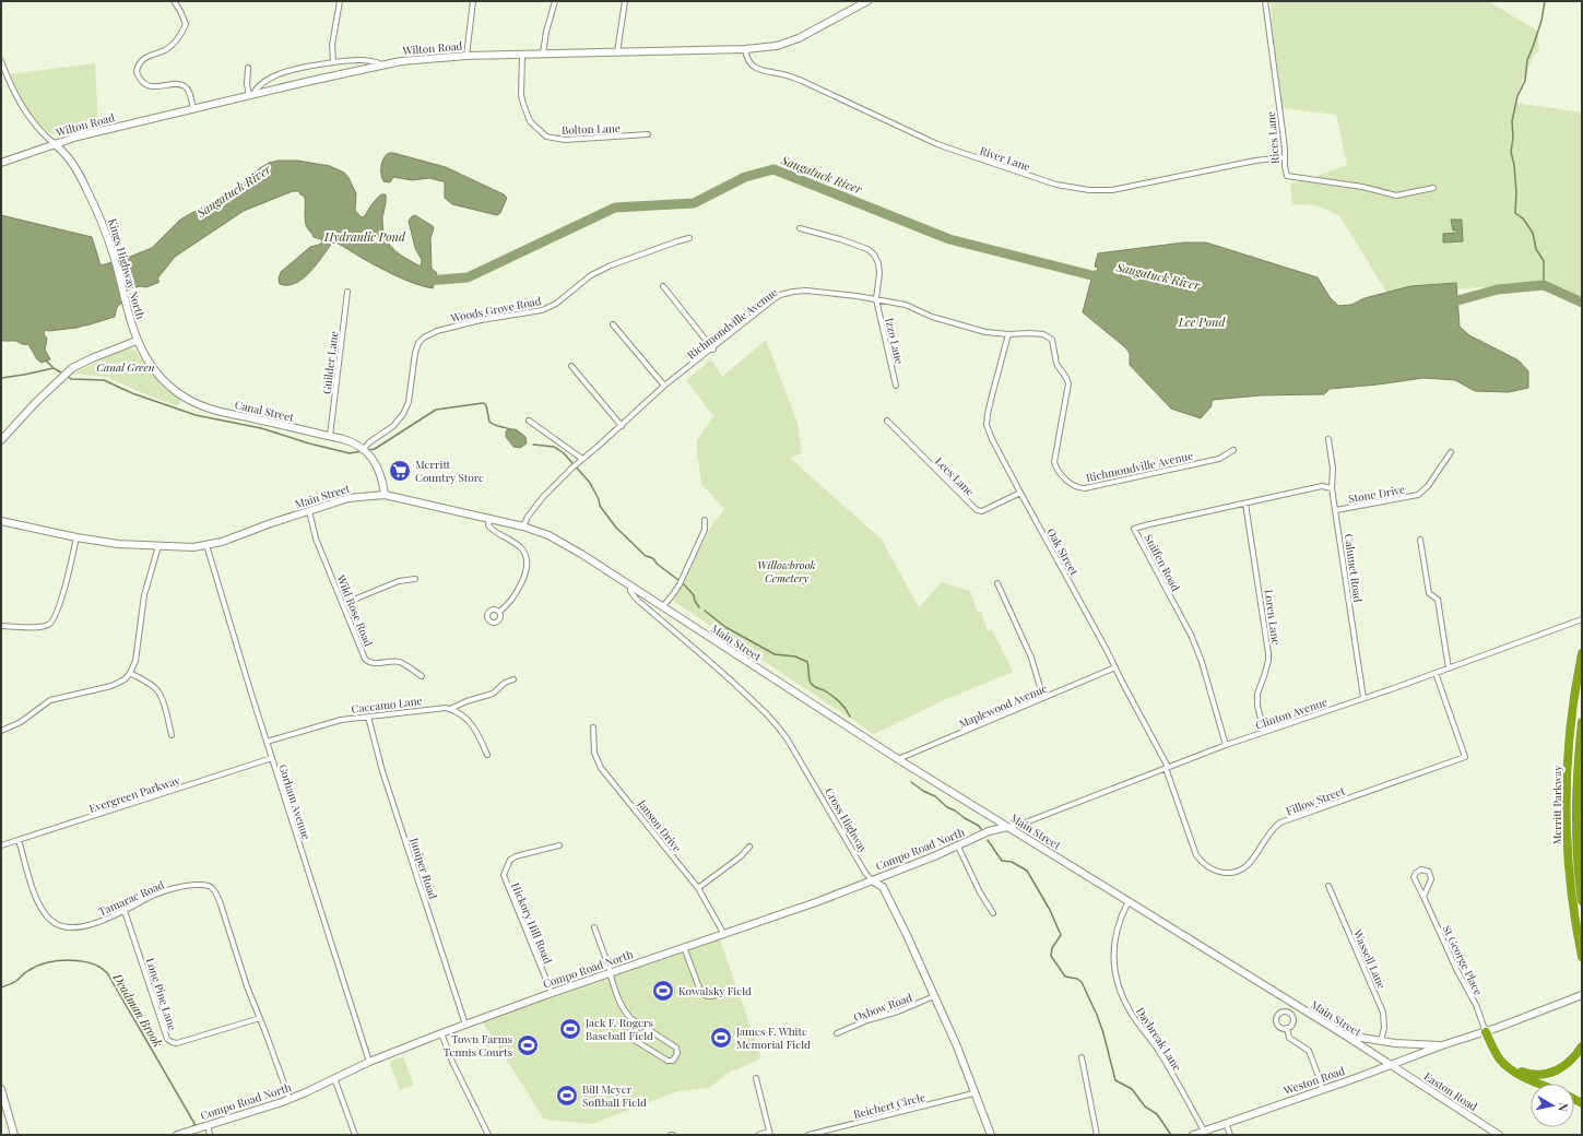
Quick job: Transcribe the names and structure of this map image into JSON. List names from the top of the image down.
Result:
{
  "streets": {
    "highway": ["Merritt Parkway"],
    "main road": [
      "Wilton Road",
      "Kings Highway North",
      "Canal Street",
      "Main Street",
      "Cross Highway",
      "Compo Road North",
      "Weston Road",
      "Easton Road"
    ],
    "street": [
      "Bolton Lane",
      "Rices Lane",
      "River Lane",
      "Woods Grove Road",
      "Richmondville Avenue",
      "Izzo Lane",
      "Guilder Lane",
      "Lees Lane",
      "Stone Drive",
      "Oak Street",
      "Sniffen Road",
      "Calumet Road",
      "Wild Rose Road",
      "Loren Lane",
      "Caccamo Lane",
      "Maplewood Avenue",
      "Clinton Avenue",
      "Evergreen Parkway",
      "Fillow Street",
      "Gorham Avenue",
      "Janson Drive",
      "Juniper Road",
      "Tamarac Road",
      "Hickory Hill Road",
      "Wassell Lane",
      "St George Place",
      "Lone Pine Lane",
      "Oxbow Road",
      "Daybreak Lane",
      "Reichert Circle"
    ]
  },
  "crossings": [
    ["Wilton Road", "Bolton Lane"],
    ["Wilton Road", "River Lane"],
    ["Wilton Road", "Kings Highway North"],
    ["Rices Lane", "River Lane"],
    ["Kings Highway North", "Canal Street"],
    ["Woods Grove Road", "Canal Street"],
    ["Richmondville Avenue", "Izzo Lane"],
    ["Richmondville Avenue", "Main Street"],
    ["Richmondville Avenue", "Oak Street"],
    ["Guilder Lane", "Canal Street"],
    ["Canal Street", "Main Street"],
    ["Lees Lane", "Oak Street"],
    ["Stone Drive", "Calumet Road"],
    ["Main Street", "Wild Rose Road"],
    ["Main Street", "Maplewood Avenue"],
    ["Main Street", "Clinton Avenue"],
    ["Main Street", "Gorham Avenue"],
    ["Main Street", "Cross Highway"],
    ["Main Street", "Compo Road North"],
    ["Main Street", "Daybreak Lane"],
    ["Main Street", "Weston Road"],
    ["Main Street", "Easton Road"],
    ["Oak Street", "Maplewood Avenue"],
    ["Oak Street", "Clinton Avenue"],
    ["Oak Street", "Fillow Street"],
    ["Sniffen Road", "Calumet Road"],
    ["Sniffen Road", "Loren Lane"],
    ["Sniffen Road", "Clinton Avenue"],
    ["Calumet Road", "Clinton Avenue"],
    ["Loren Lane", "Clinton Avenue"],
    ["Caccamo Lane", "Gorham Avenue"],
    ["Caccamo Lane", "Juniper Road"],
    ["Clinton Avenue", "Fillow Street"],
    ["Clinton Avenue", "Compo Road North"],
    ["Evergreen Parkway", "Gorham Avenue"],
    ["Evergreen Parkway", "Tamarac Road"],
    ["Gorham Avenue", "Compo Road North"],
    ["Cross Highway", "Compo Road North"],
    ["Cross Highway", "Oxbow Road"],
    ["Cross Highway", "Reichert Circle"],
    ["Janson Drive", "Compo Road North"],
    ["Compo Road North", "Juniper Road"],
    ["Compo Road North", "Tamarac Road"],
    ["Compo Road North", "Hickory Hill Road"],
    ["Tamarac Road", "Lone Pine Lane"],
    ["Wassell Lane", "Weston Road"],
    ["St George Place", "Weston Road"],
    ["Daybreak Lane", "Weston Road"],
    ["Weston Road", "Easton Road"]
  ],
  "water": [
    "Saugatuck River",
    "Hydraulic Pond",
    "Lee Pond",
    "Deadman Brook"
  ],
  "parks": ["Canal Green", "Willowbrook Cemetery"],
  "places": {
    "supermarket": ["Merritt Country Store"],
    "sports": [
      "Kowalsky Field",
      "Jack F. Rogers Baseball Field",
      "James F. White Memorial Field",
      "Town Farms Tennis Courts",
      "Bill Meyer Softball Field"
    ]
  },
  "north": "right"
}
